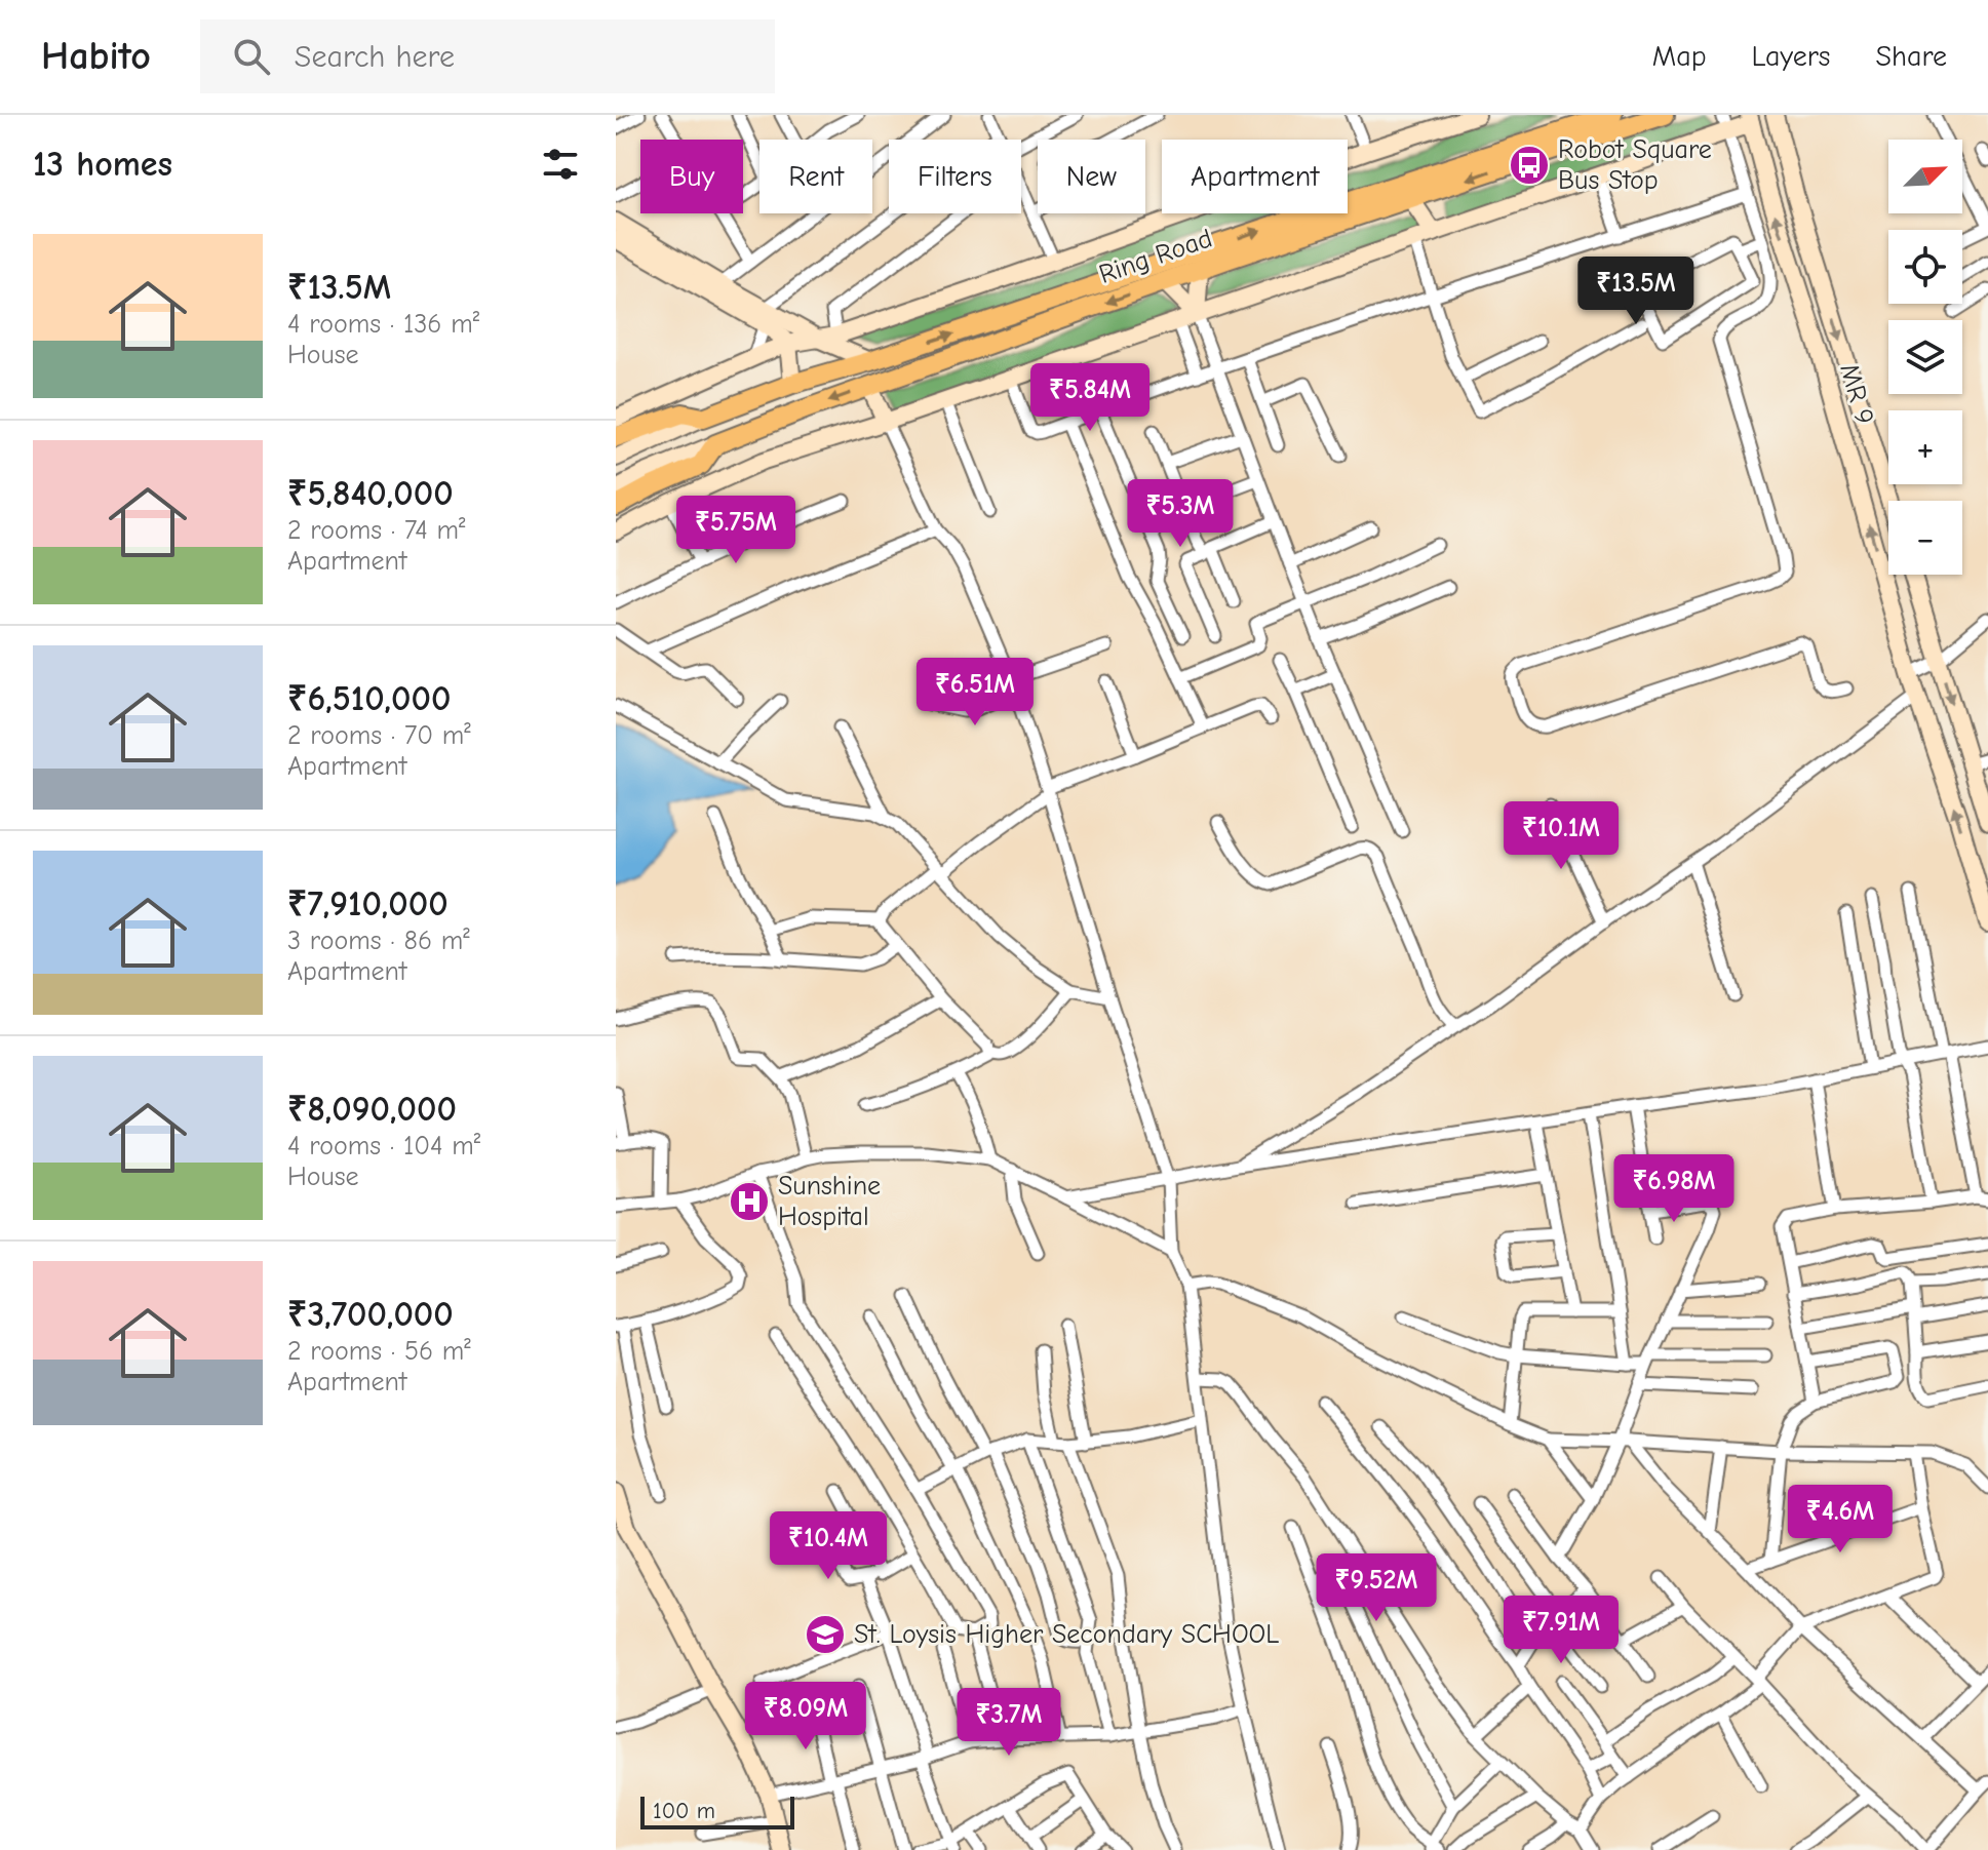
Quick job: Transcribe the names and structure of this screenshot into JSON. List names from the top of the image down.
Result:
{
  "streets": {
    "main road": ["Ring Road"],
    "street": ["MR 9"]
  },
  "places": {
    "bus stop": ["Robot Square Bus Stop"],
    "hospital": ["Sunshine Hospital"],
    "school or university": ["St. Loysis Higher Secondary SCHOOL"]
  },
  "scale_bar": "100 m",
  "north": "top right",
  "page": {
    "header": "Habito",
    "search": "Search here",
    "nav": ["Map", "Layers", "Share"],
    "heading": "13 homes",
    "map_buttons": ["+", "−"],
    "chip": [
      "Buy",
      "Rent",
      "Filters",
      "New",
      "Apartment"
    ],
    "list": [
      {
        "name": "₹13.5M",
        "note": "4 rooms · 136 m² · House"
      },
      {
        "name": "₹5,840,000",
        "note": "2 rooms · 74 m² · Apartment"
      },
      {
        "name": "₹6,510,000",
        "note": "2 rooms · 70 m² · Apartment"
      },
      {
        "name": "₹7,910,000",
        "note": "3 rooms · 86 m² · Apartment"
      },
      {
        "name": "₹8,090,000",
        "note": "4 rooms · 104 m² · House"
      },
      {
        "name": "₹3,700,000",
        "note": "2 rooms · 56 m² · Apartment"
      }
    ],
    "price": [
      "₹13.5M",
      "₹5.84M",
      "₹5.3M",
      "₹5.75M",
      "₹6.51M",
      "₹10.1M",
      "₹6.98M",
      "₹4.6M",
      "₹10.4M",
      "₹9.52M",
      "₹7.91M",
      "₹8.09M",
      "₹3.7M"
    ],
    "scale": "100 m"
  }
}
